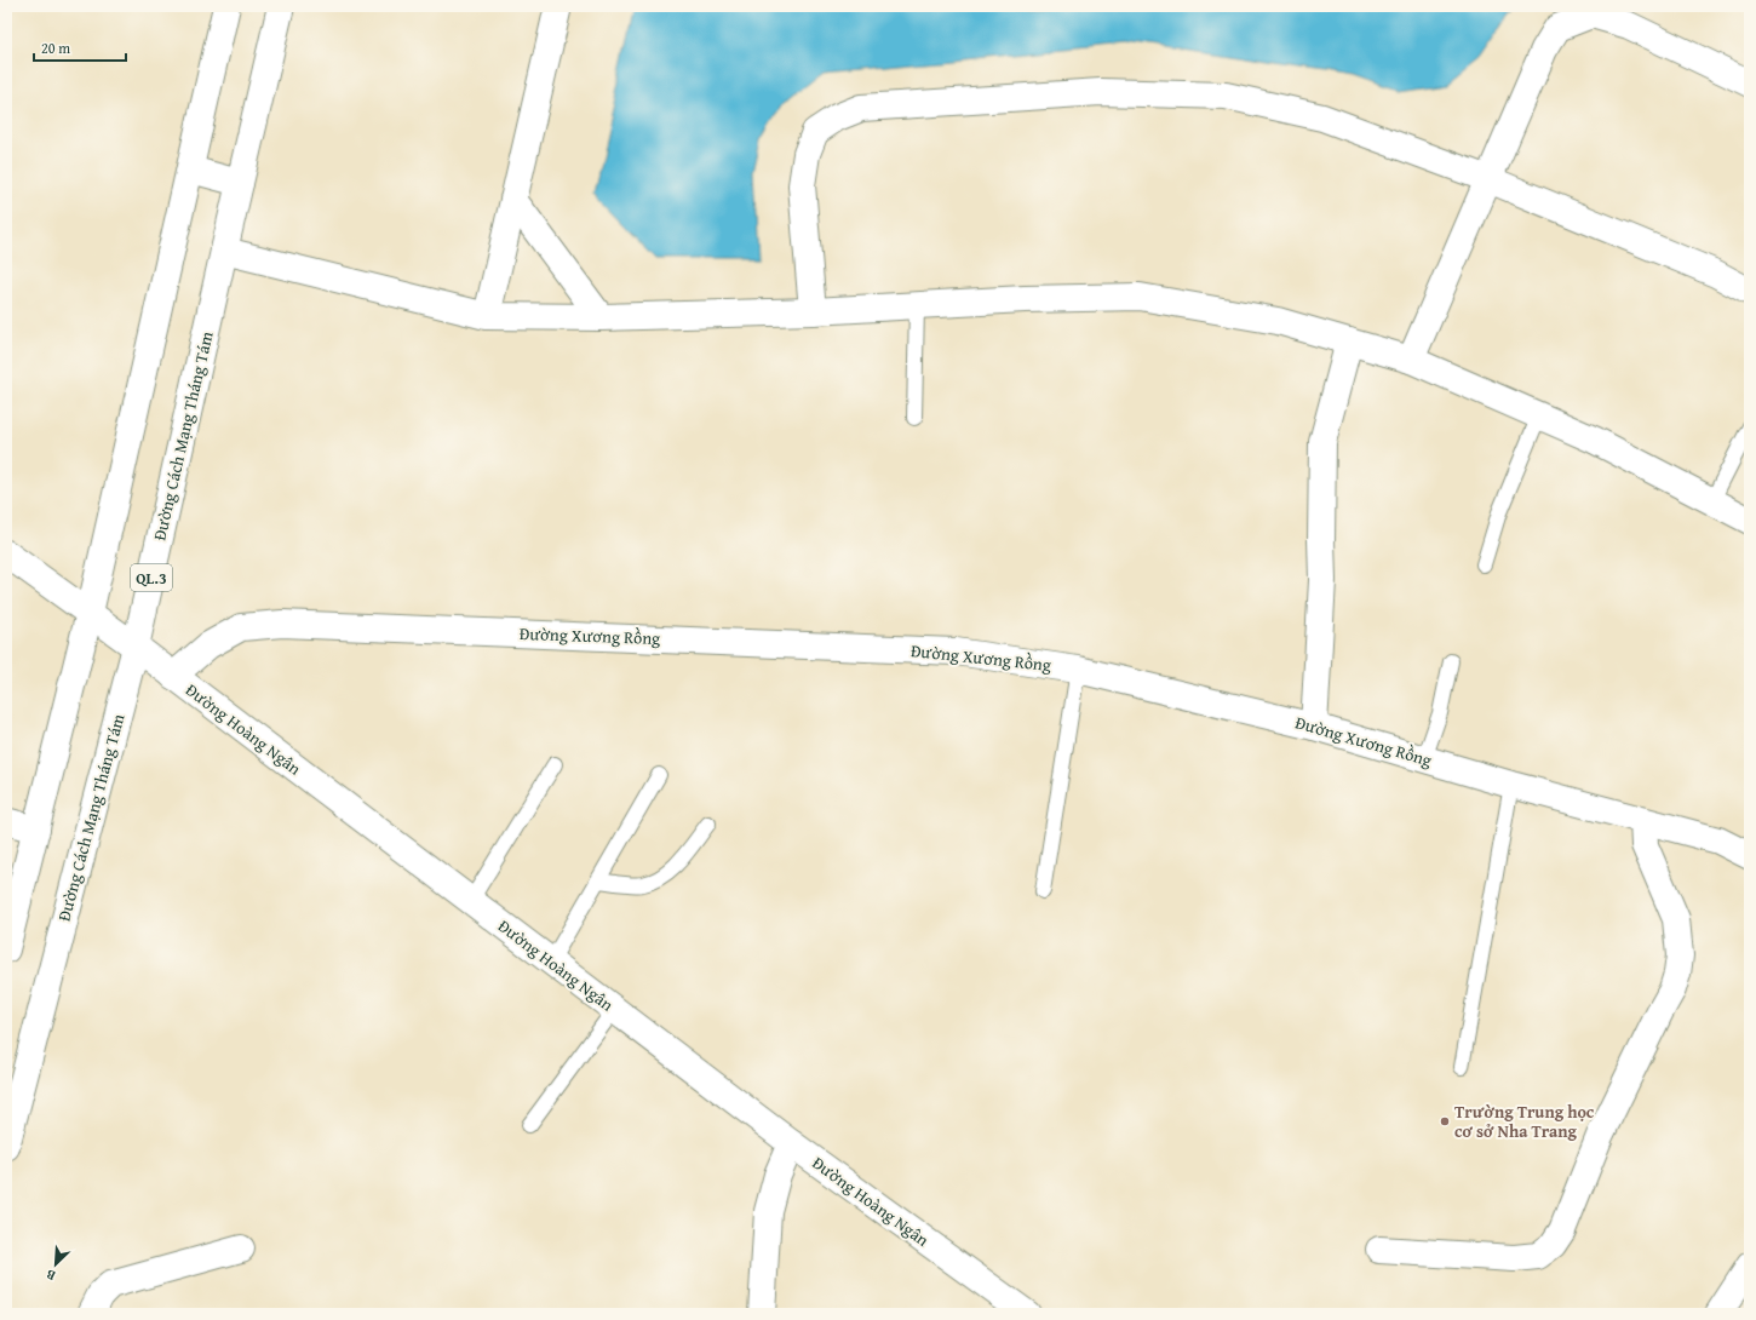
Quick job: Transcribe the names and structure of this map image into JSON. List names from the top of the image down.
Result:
{
  "streets": {
    "main road": [
      "Đường Cách Mạng Tháng Tám",
      "QL.3",
      "Đường Xương Rồng",
      "Đường Hoàng Ngân"
    ]
  },
  "crossings": [
    ["Đường Cách Mạng Tháng Tám", "Đường Hoàng Ngân"],
    ["Đường Xương Rồng", "Đường Hoàng Ngân"]
  ],
  "places": ["Trường Trung học cơ sở Nha Trang"],
  "scale_bar": "20 m",
  "north": "bottom left"
}
